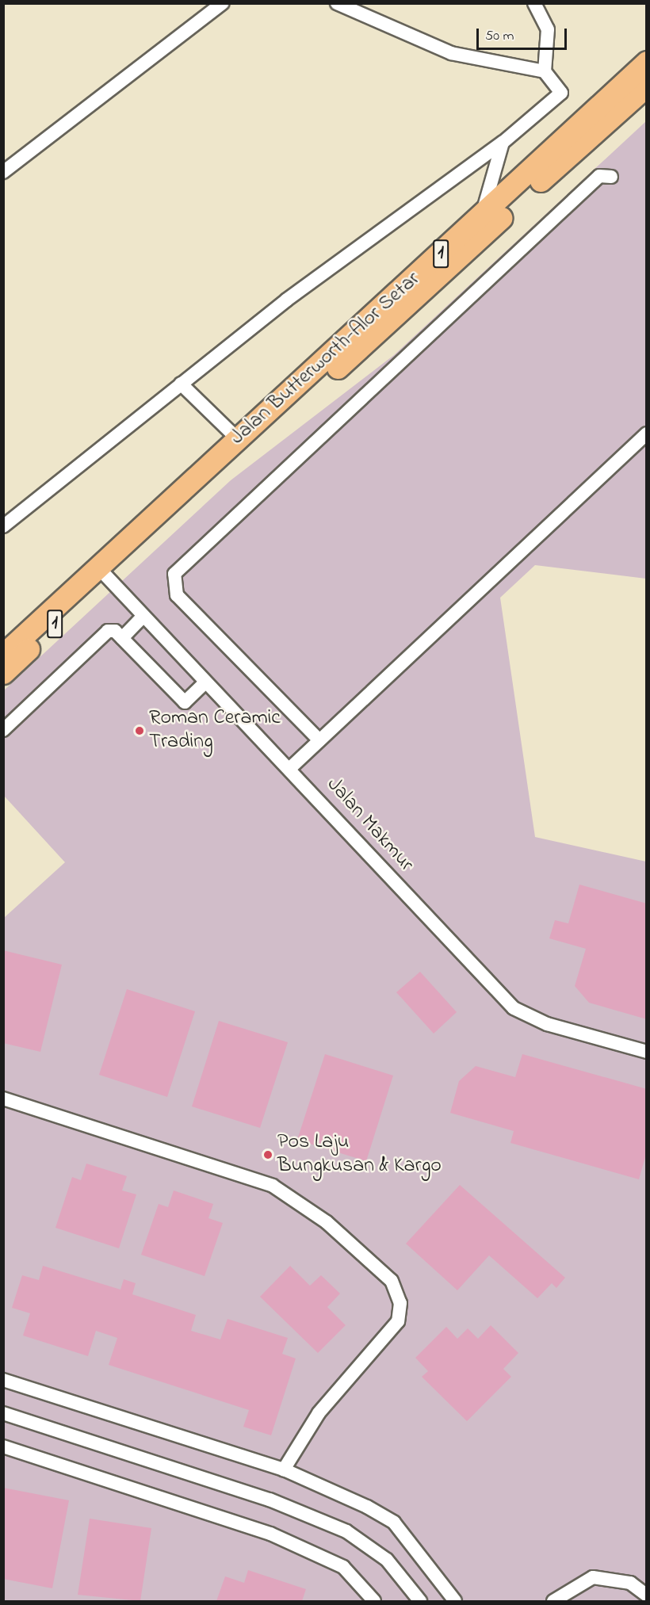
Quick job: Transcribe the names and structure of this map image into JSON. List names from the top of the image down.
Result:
{
  "streets": {
    "main road": ["1", "Jalan Butterworth-Alor Setar"],
    "street": ["Jalan Makmur"]
  },
  "crossings": [
    ["Jalan Butterworth-Alor Setar", "Jalan Makmur"]
  ],
  "places": ["Roman Ceramic Trading", "Pos Laju Bungkusan & Kargo"],
  "scale_bar": "50 m"
}
